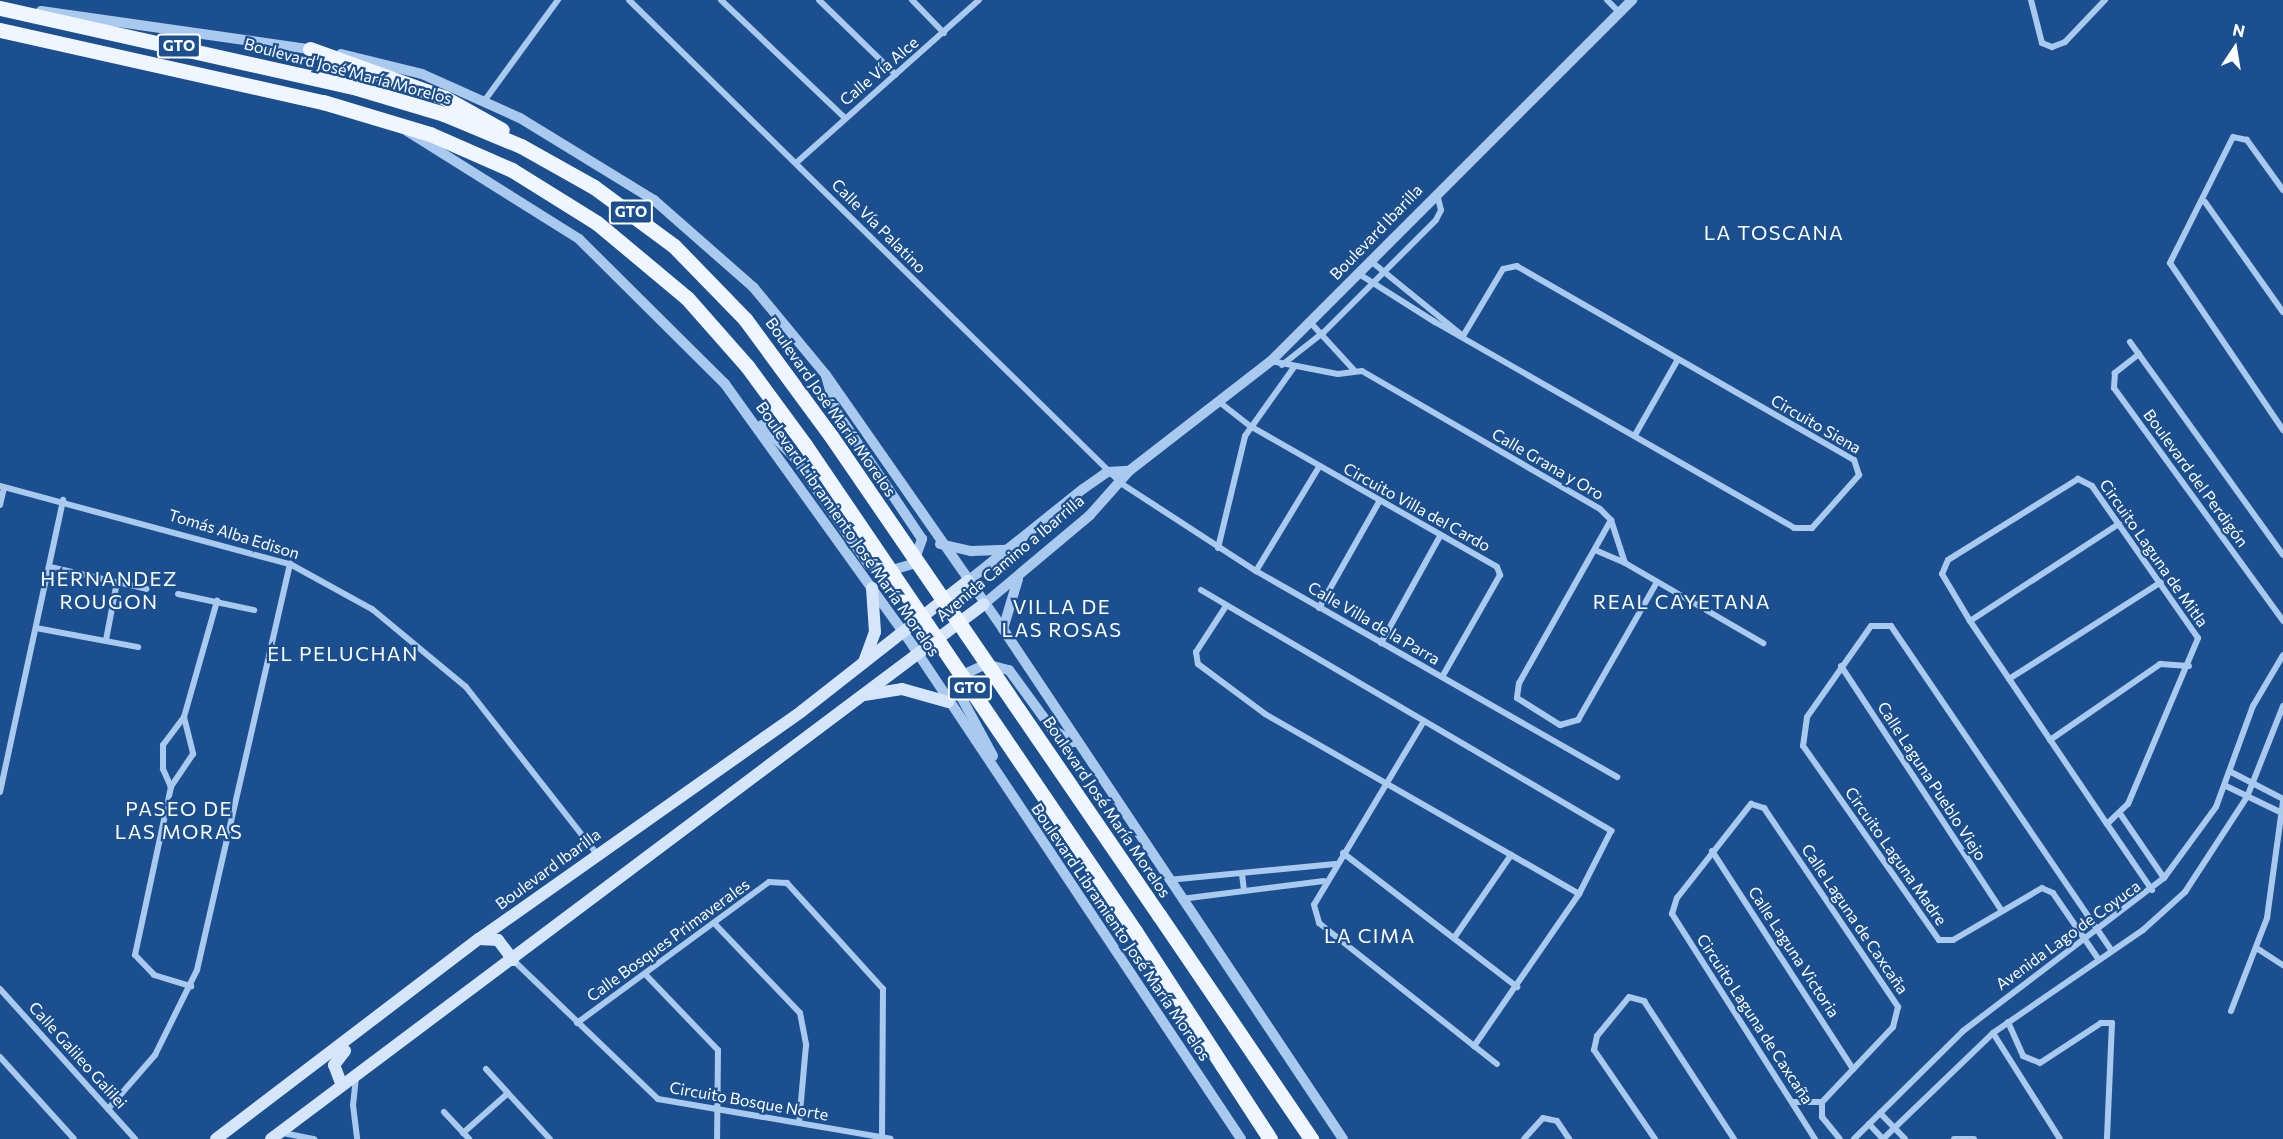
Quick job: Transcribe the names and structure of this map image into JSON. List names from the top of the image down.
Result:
{
  "streets": {
    "main road": [
      "GTO",
      "Boulevard José María Morelos",
      "Boulevard Ibarilla",
      "Avenida Camino a Ibarrilla"
    ],
    "street": [
      "Calle Vía Alce",
      "Calle Vía Palatino",
      "Circuito Siena",
      "Calle Grana y Oro",
      "Boulevard del Perdigón",
      "Circuito Villa del Cardo",
      "Boulevard Libramiento José María Morelos",
      "Tomás Alba Edison",
      "Circuito Laguna de Mitla",
      "Calle Villa de la Parra",
      "Calle Laguna Pueblo Viejo",
      "Circuito Laguna Madre",
      "Calle Laguna de Caxcaña",
      "Avenida Lago de Coyuca",
      "Calle Bosques Primaverales",
      "Calle Laguna Victoria",
      "Circuito Laguna de Caxcaña",
      "Calle Galileo Galilei",
      "Circuito Bosque Norte"
    ]
  },
  "crossings": [
    ["GTO", "Boulevard Libramiento José María Morelos"],
    ["Boulevard José María Morelos", "Avenida Camino a Ibarrilla"],
    ["Calle Vía Alce", "Calle Vía Palatino"],
    ["Calle Vía Palatino", "Boulevard Ibarilla"],
    ["Calle Vía Palatino", "Avenida Camino a Ibarrilla"],
    ["Calle Vía Palatino", "Calle Villa de la Parra"],
    ["Boulevard Ibarilla", "Circuito Siena"],
    ["Boulevard Ibarilla", "Calle Grana y Oro"],
    ["Boulevard Ibarilla", "Circuito Villa del Cardo"],
    ["Boulevard Ibarilla", "Boulevard Libramiento José María Morelos"],
    ["Boulevard Ibarilla", "Tomás Alba Edison"],
    ["Boulevard Ibarilla", "Avenida Camino a Ibarrilla"],
    ["Boulevard Ibarilla", "Calle Villa de la Parra"],
    ["Circuito Villa del Cardo", "Calle Villa de la Parra"],
    ["Boulevard Libramiento José María Morelos", "Avenida Camino a Ibarrilla"],
    ["Circuito Laguna de Mitla", "Avenida Lago de Coyuca"],
    ["Avenida Camino a Ibarrilla", "Calle Villa de la Parra"],
    ["Calle Laguna Pueblo Viejo", "Circuito Laguna Madre"],
    ["Circuito Laguna Madre", "Avenida Lago de Coyuca"],
    ["Calle Laguna de Caxcaña", "Calle Laguna Victoria"],
    ["Calle Laguna de Caxcaña", "Circuito Laguna de Caxcaña"],
    ["Calle Bosques Primaverales", "Circuito Bosque Norte"],
    ["Calle Laguna Victoria", "Circuito Laguna de Caxcaña"]
  ],
  "districts": [
    "LA TOSCANA",
    "HERNANDEZ ROUGON",
    "REAL CAYETANA",
    "VILLA DE LAS ROSAS",
    "EL PELUCHAN",
    "PASEO DE LAS MORAS",
    "LA CIMA"
  ],
  "north": "top"
}
